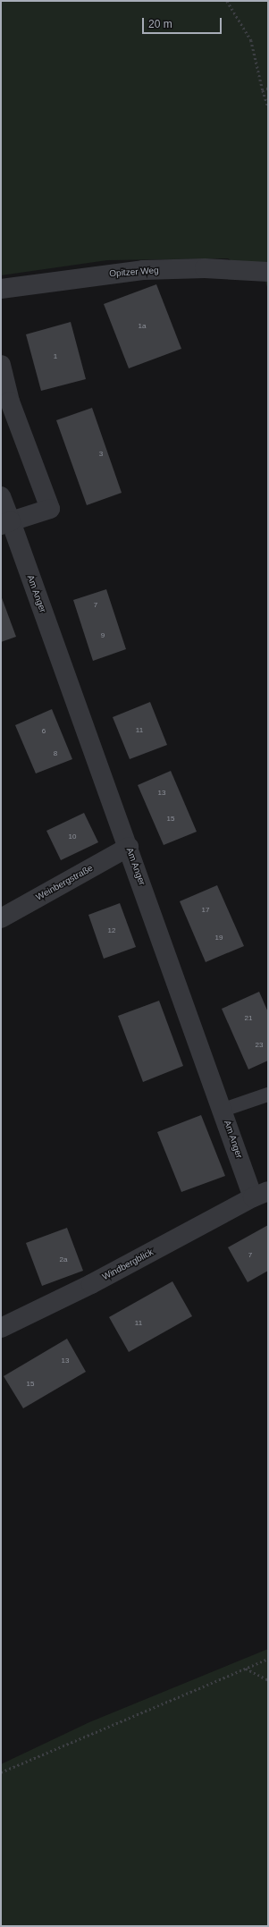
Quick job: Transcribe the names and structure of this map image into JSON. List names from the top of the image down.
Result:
{
  "streets": {
    "street": [
      "Opitzer Weg",
      "Am Anger",
      "Weinbergstraße",
      "Windbergblick"
    ]
  },
  "crossings": [
    ["Am Anger", "Weinbergstraße"],
    ["Am Anger", "Windbergblick"]
  ],
  "house_numbers": [
    "1a",
    "1",
    "3",
    "7",
    "9",
    "11",
    "6",
    "8",
    "13",
    "15",
    "10",
    "17",
    "12",
    "19",
    "21",
    "23",
    "7",
    "2a",
    "11",
    "13",
    "15"
  ],
  "scale_bar": "20 m"
}
